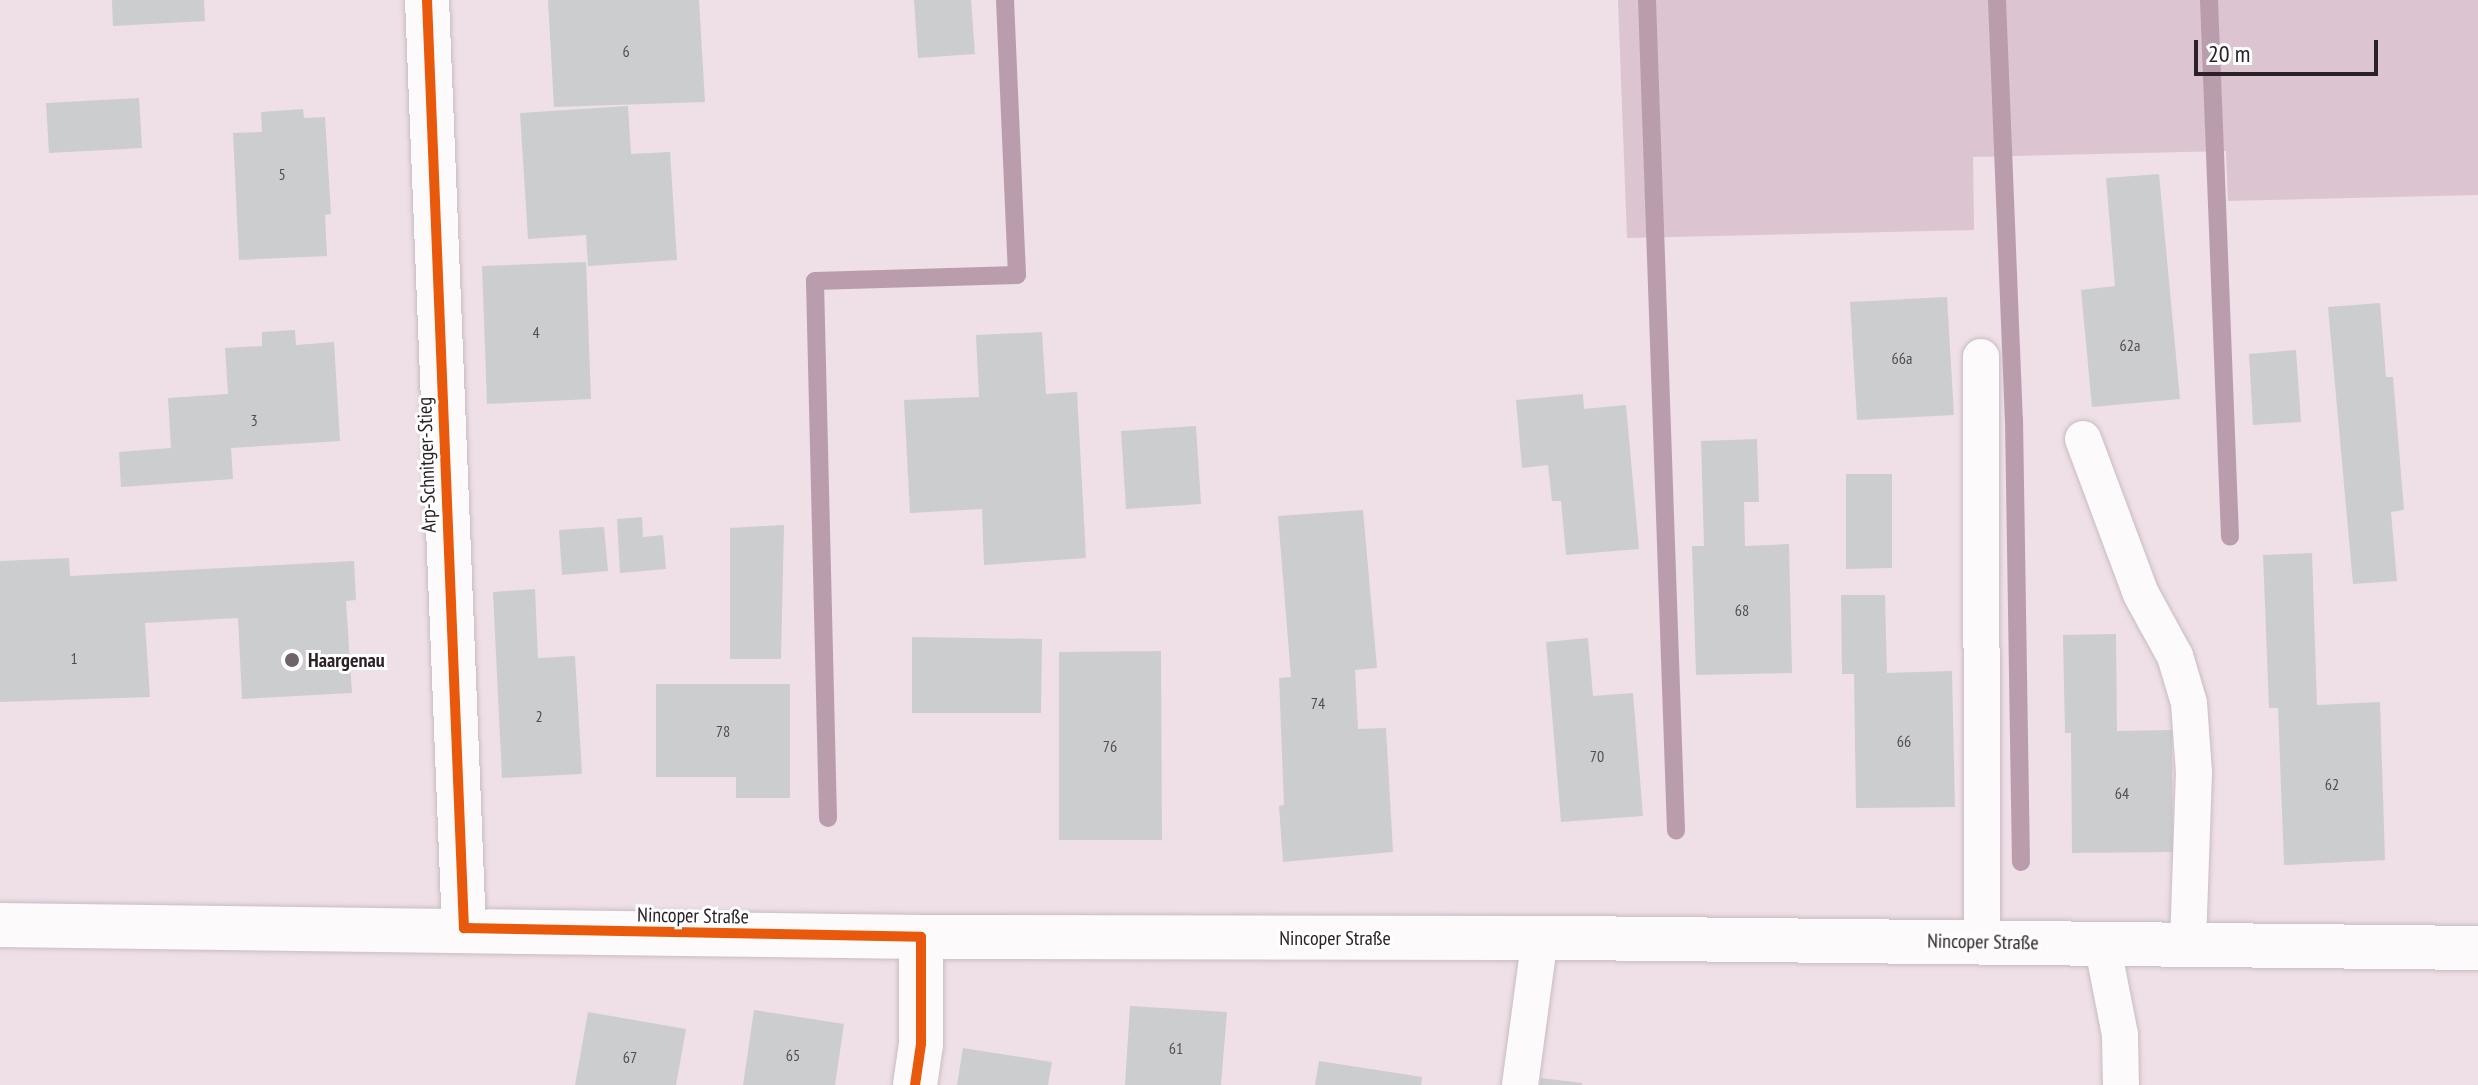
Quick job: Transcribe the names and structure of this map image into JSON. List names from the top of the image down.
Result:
{
  "streets": {
    "main road": ["Arp-Schnitger-Stieg", "Nincoper Straße"]
  },
  "crossings": [
    ["Arp-Schnitger-Stieg", "Nincoper Straße"]
  ],
  "places": ["Haargenau"],
  "house_numbers": [
    "6",
    "5",
    "4",
    "62a",
    "66a",
    "3",
    "68",
    "1",
    "74",
    "2",
    "78",
    "66",
    "76",
    "70",
    "62",
    "64",
    "61",
    "65",
    "67"
  ],
  "scale_bar": "20 m"
}
